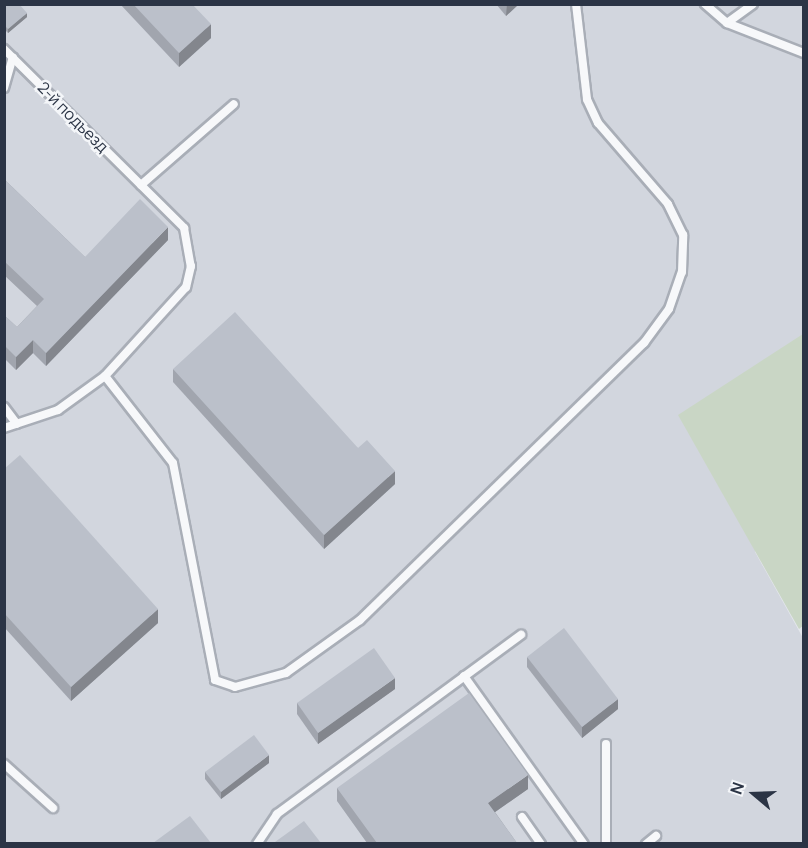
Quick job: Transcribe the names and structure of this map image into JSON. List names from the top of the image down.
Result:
{
  "streets": {
    "lane": ["2-й подъезд"]
  },
  "north": "left"
}
